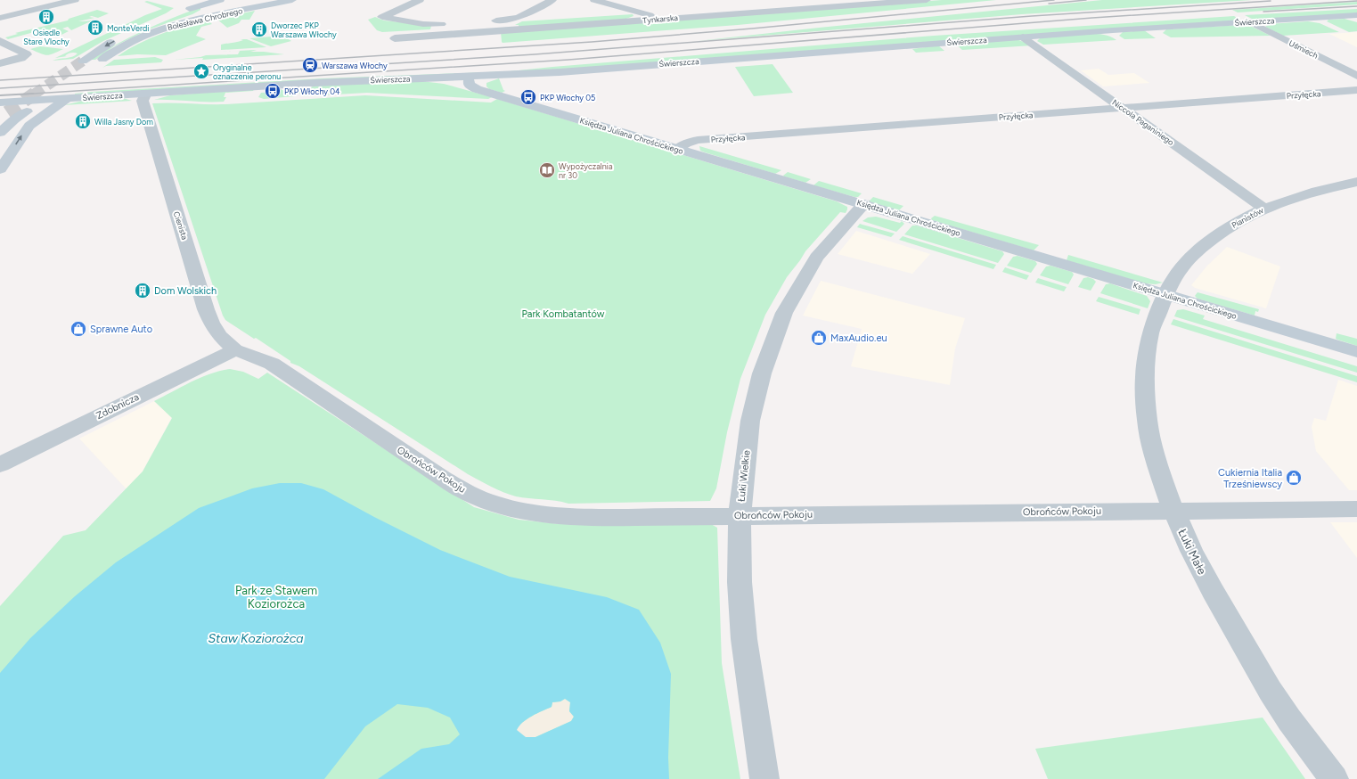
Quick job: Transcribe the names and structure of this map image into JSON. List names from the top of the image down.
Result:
{
  "streets": {
    "street": [
      "Bolesława Chrobrego",
      "Tynkarska",
      "Świerszcza",
      "Uśmiech",
      "Przyłęcka",
      "Niccola Paganiniego",
      "Księdza Juliana Chrościckiego",
      "Pianistów",
      "Cienista",
      "Zdobnicza",
      "Obrońców Pokoju",
      "Łuki Wielkie",
      "Łuki Małe"
    ]
  },
  "crossings": [
    ["Świerszcza", "Uśmiech"],
    ["Świerszcza", "Niccola Paganiniego"],
    ["Świerszcza", "Księdza Juliana Chrościckiego"],
    ["Świerszcza", "Cienista"],
    ["Przyłęcka", "Niccola Paganiniego"],
    ["Przyłęcka", "Księdza Juliana Chrościckiego"],
    ["Niccola Paganiniego", "Pianistów"],
    ["Księdza Juliana Chrościckiego", "Pianistów"],
    ["Księdza Juliana Chrościckiego", "Łuki Wielkie"],
    ["Księdza Juliana Chrościckiego", "Łuki Małe"],
    ["Pianistów", "Łuki Małe"],
    ["Cienista", "Zdobnicza"],
    ["Cienista", "Obrońców Pokoju"],
    ["Zdobnicza", "Obrońców Pokoju"],
    ["Obrońców Pokoju", "Łuki Wielkie"],
    ["Obrońców Pokoju", "Łuki Małe"]
  ],
  "water": ["Staw Koziorożca"],
  "parks": ["Park Kombatantów", "Park ze Stawem Koziorożca"],
  "places": {
    "building": [
      "Osiedle Stare Vlochy",
      "MonteVerdi",
      "Dworzec PKP Warszawa Włochy",
      "Willa Jasny Dom",
      "Dom Wolskich"
    ],
    "station": ["Warszawa Włochy"],
    "place": ["Oryginalne oznaczenie peronu"],
    "bus stop": ["PKP Włochy 04", "PKP Włochy 05"],
    "library": ["Wypożyczalnia nr 30"],
    "shop": ["Sprawne Auto", "MaxAudio.eu", "Cukiernia Italia Trześniewscy"]
  }
}
